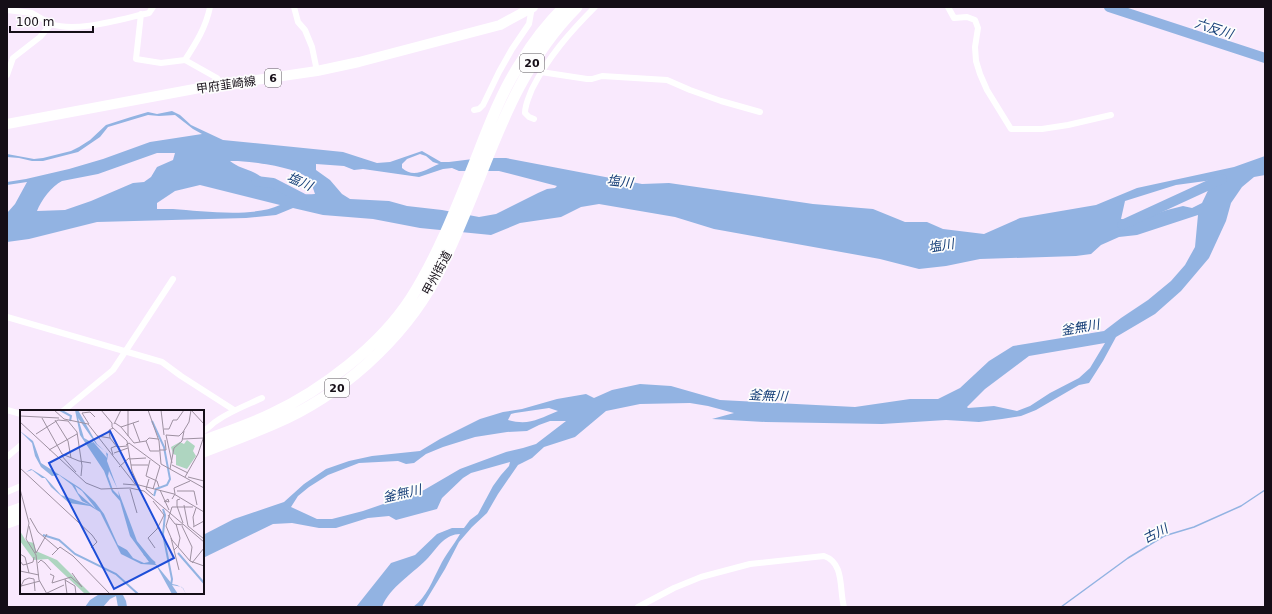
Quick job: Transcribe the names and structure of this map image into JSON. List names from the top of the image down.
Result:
{
  "streets": {
    "highway": ["20", "甲州街道"],
    "main road": ["6", "甲府韮崎線"]
  },
  "water": [
    "六反川",
    "塩川",
    "釜無川",
    "古川"
  ],
  "scale_bar": "100 m"
}
